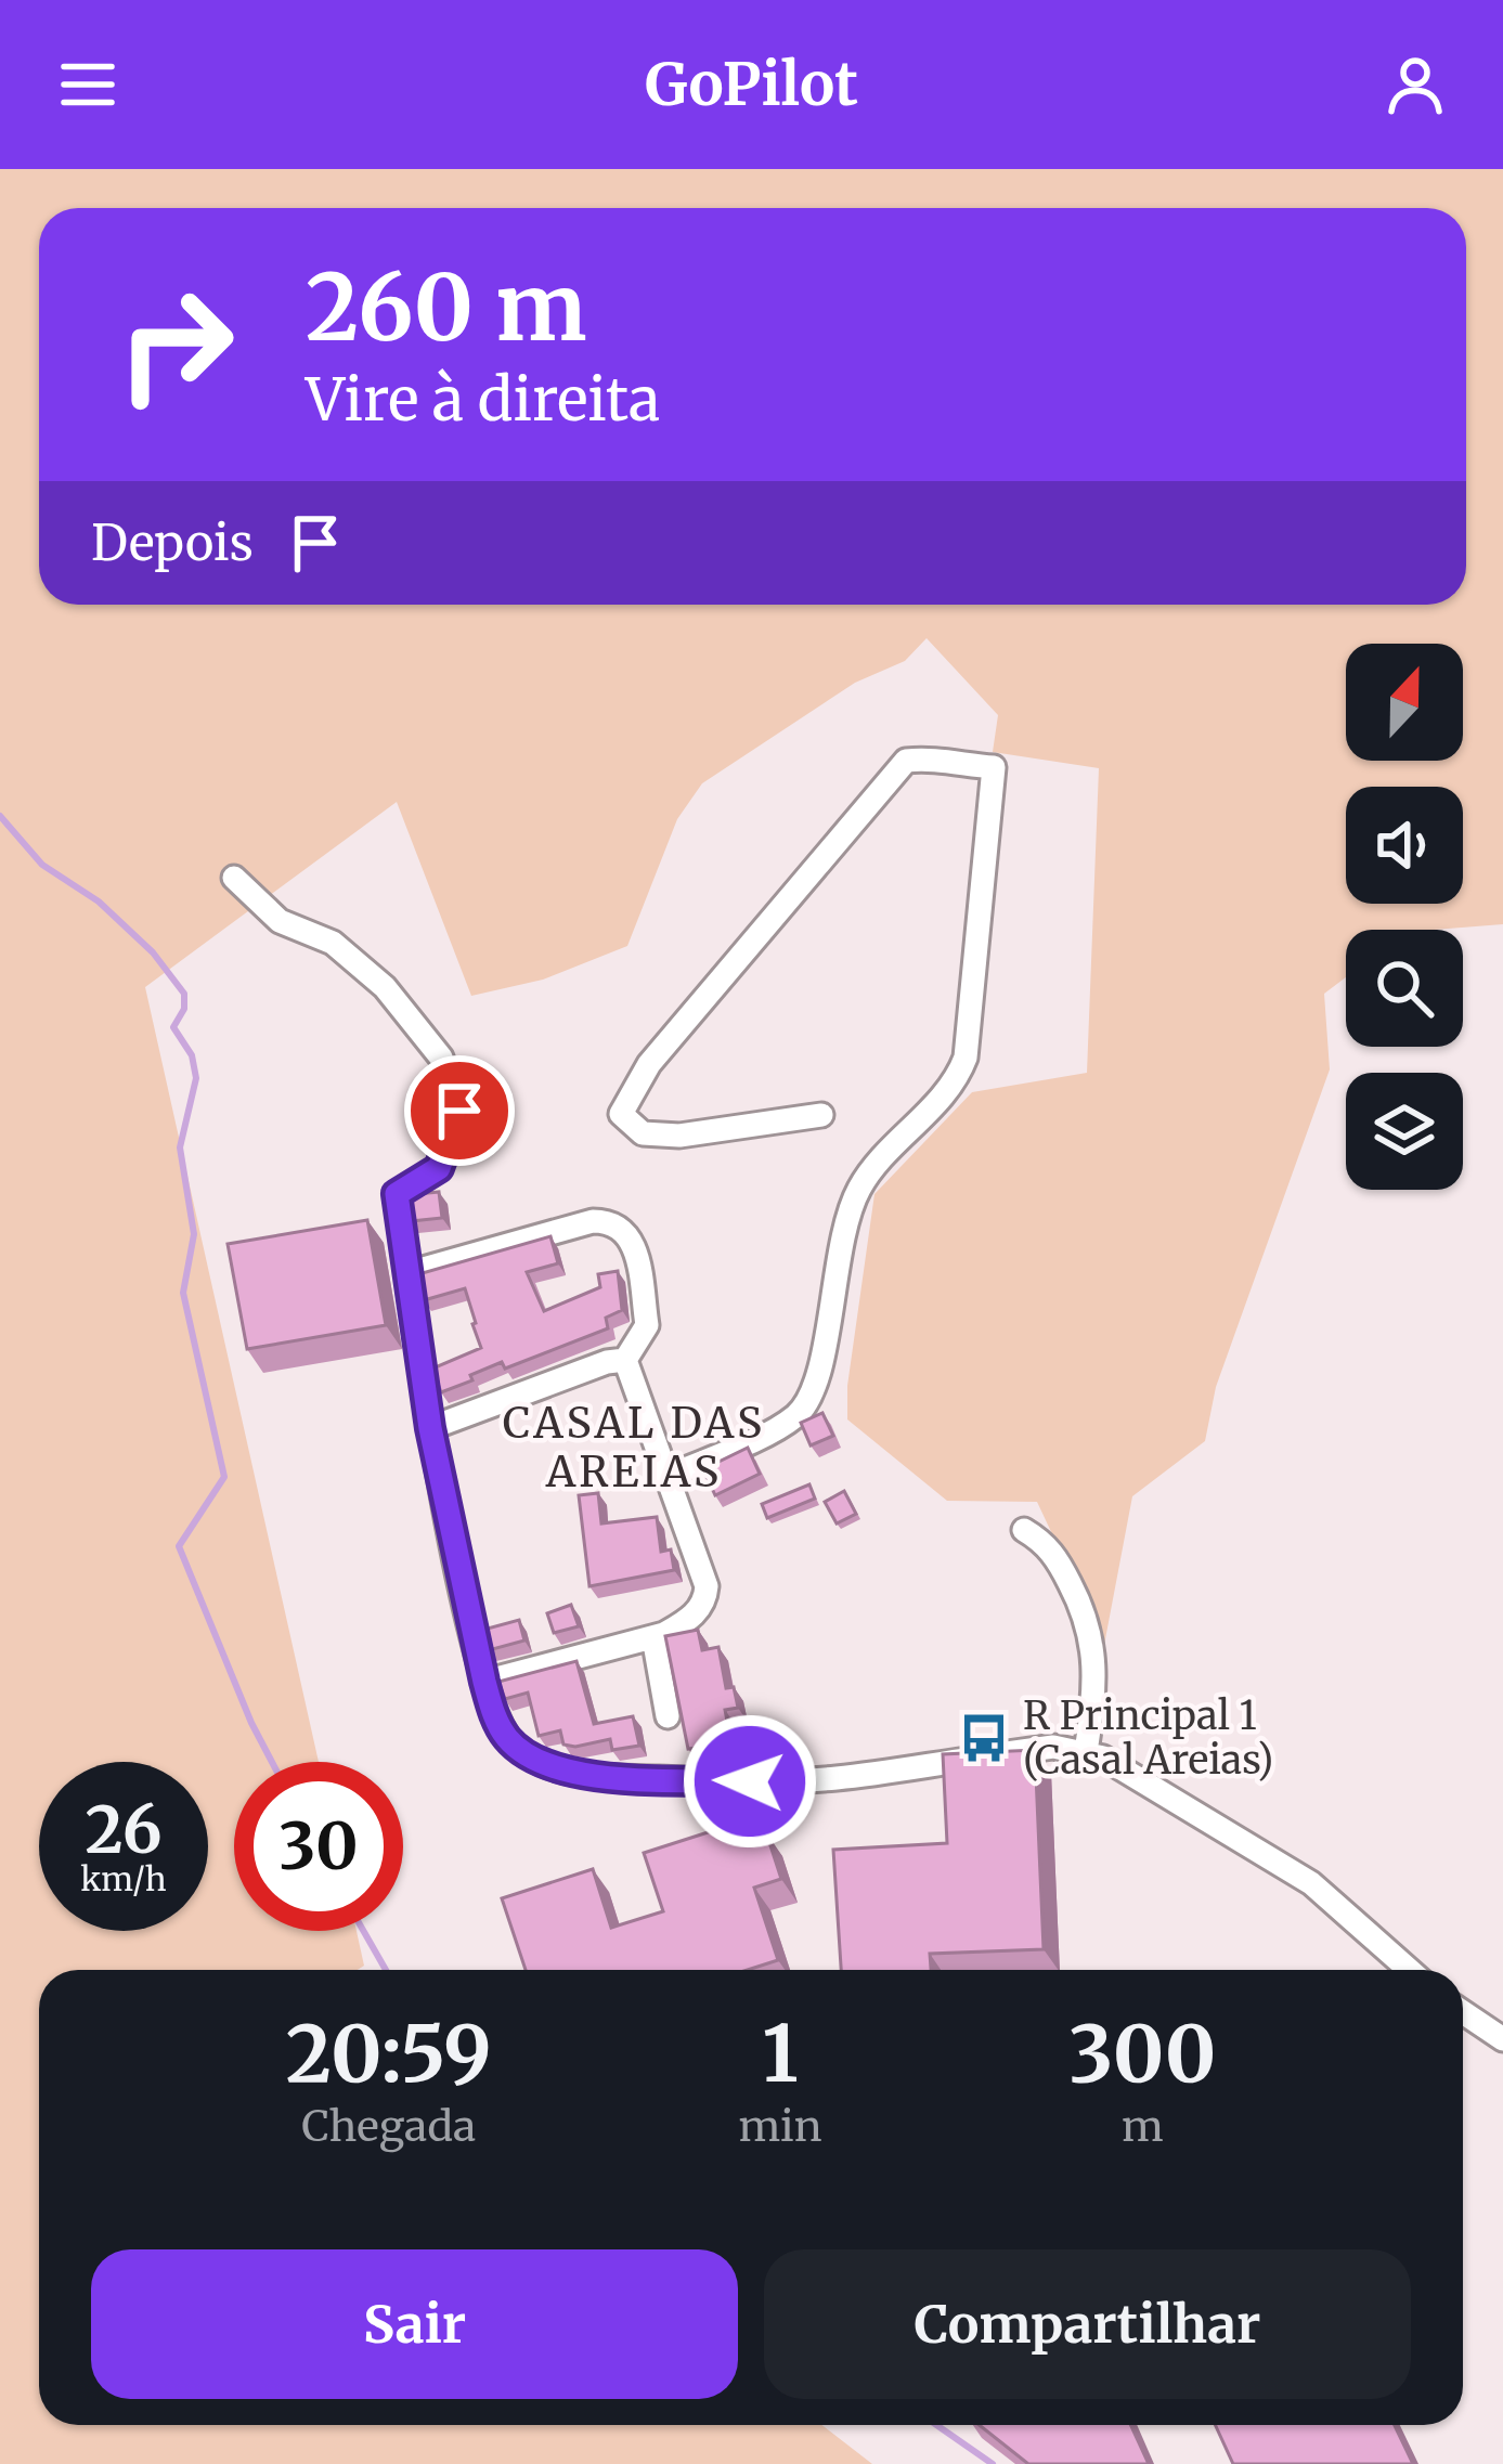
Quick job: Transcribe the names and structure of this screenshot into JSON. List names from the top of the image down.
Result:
{
  "districts": ["CASAL DAS AREIAS"],
  "places": {
    "bus stop": ["R Principal 1 (Casal Areias)"]
  },
  "north": "top",
  "page": {
    "header": "GoPilot",
    "turn": ["260 m", "Vire à direita"],
    "then": "Depois",
    "speed": "26 km/h",
    "limit": "30",
    "eta": [
      "20:59",
      "Chegada",
      "1",
      "min",
      "300",
      "m"
    ],
    "buttons": ["Sair", "Compartilhar"]
  }
}
